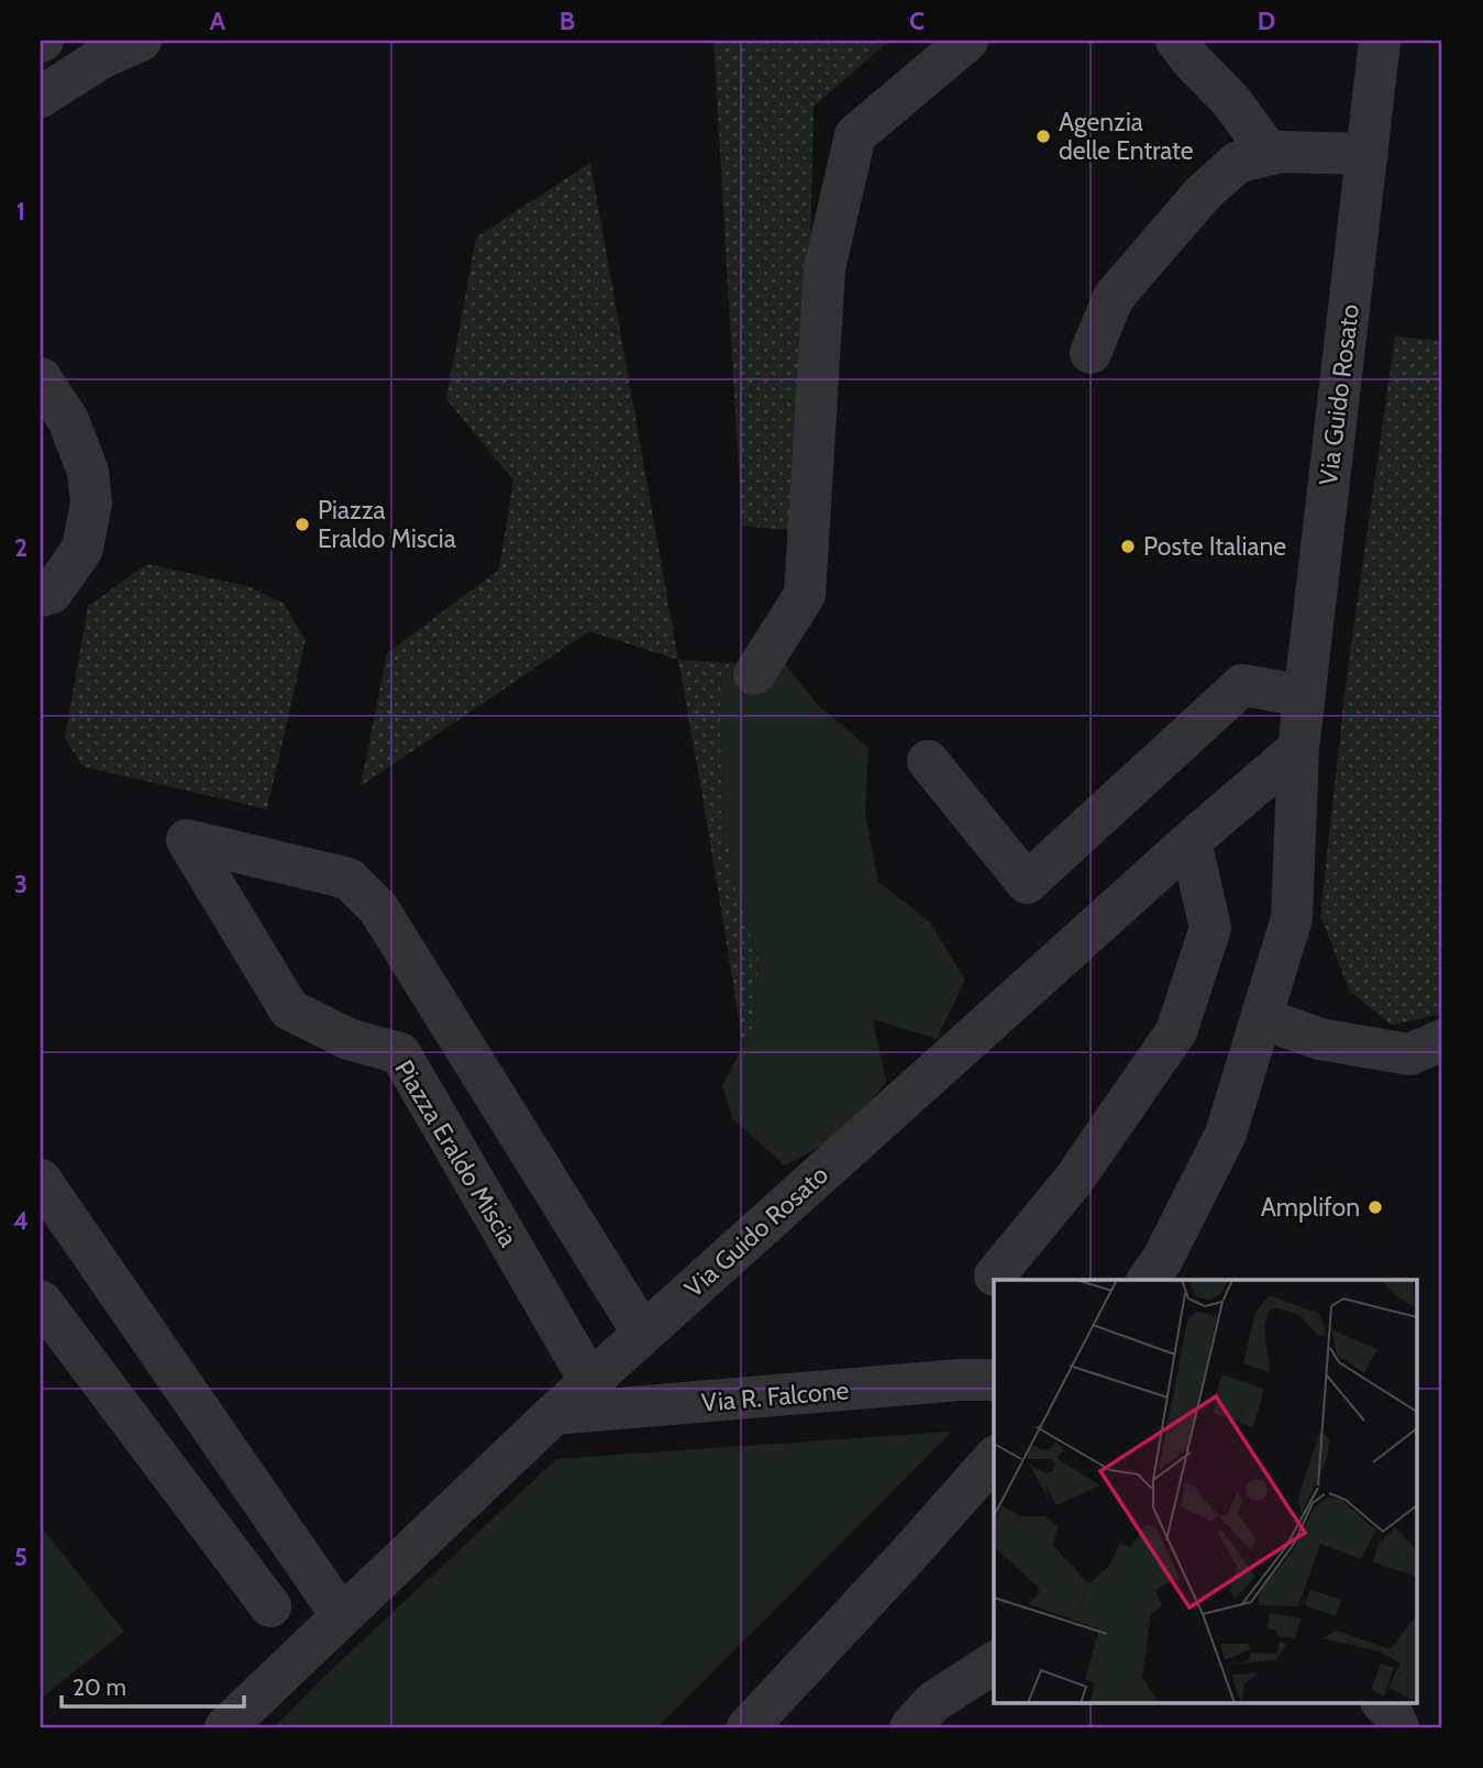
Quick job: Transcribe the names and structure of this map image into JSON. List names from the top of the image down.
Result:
{
  "streets": {
    "street": ["Via Guido Rosato", "Piazza Eraldo Miscia", "Via R. Falcone"]
  },
  "crossings": [
    ["Via Guido Rosato", "Piazza Eraldo Miscia"],
    ["Via Guido Rosato", "Via R. Falcone"]
  ],
  "places": [
    "Agenzia delle Entrate",
    "Piazza Eraldo Miscia",
    "Poste Italiane",
    "Amplifon"
  ],
  "scale_bar": "20 m",
  "grid": {
    "columns": [
      "A",
      "B",
      "C",
      "D"
    ],
    "rows": [
      "1",
      "2",
      "3",
      "4",
      "5"
    ]
  }
}
